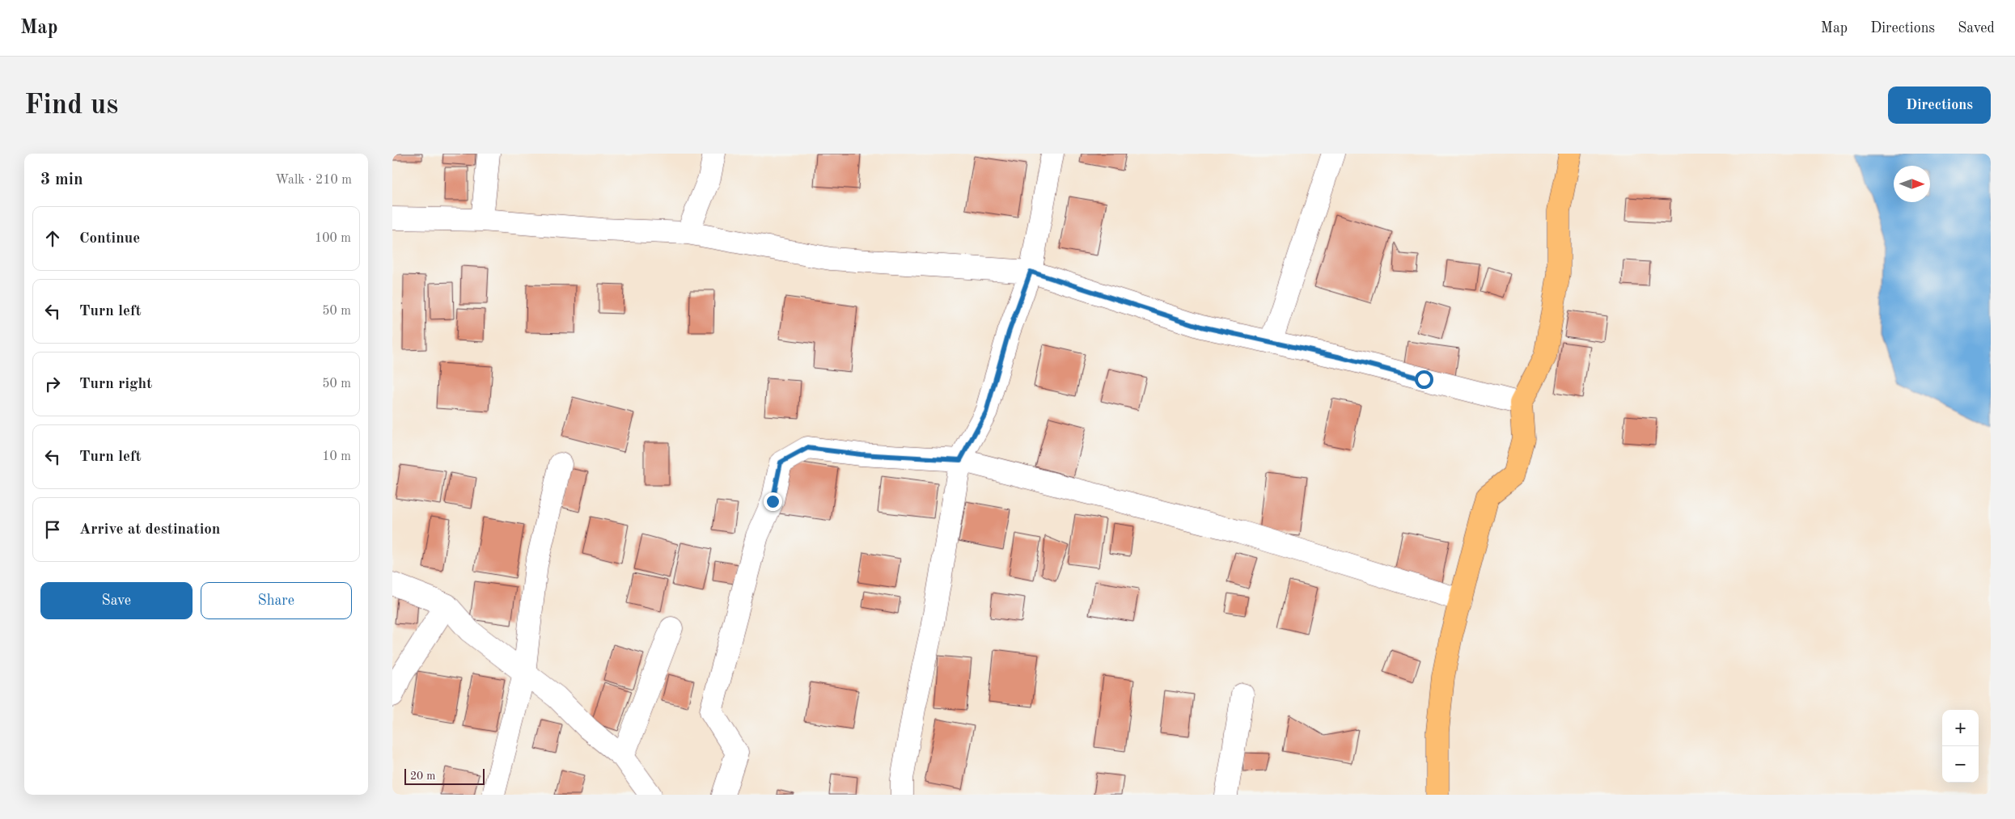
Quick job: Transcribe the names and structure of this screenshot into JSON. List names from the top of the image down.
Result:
{
  "scale_bar": "20 m",
  "north": "right",
  "page": {
    "header": "Map",
    "nav": ["Map", "Directions", "Saved"],
    "buttons": [
      "Directions",
      ["Save", "Share"]
    ],
    "title": "Find us",
    "heading": ["3 min", "Walk · 210 m"],
    "list": [
      ["Continue", "100 m"],
      ["Turn left", "50 m"],
      ["Turn right", "50 m"],
      ["Turn left", "10 m"],
      "Arrive at destination"
    ],
    "map_buttons": ["+", "−"],
    "scale": "20 m"
  }
}
